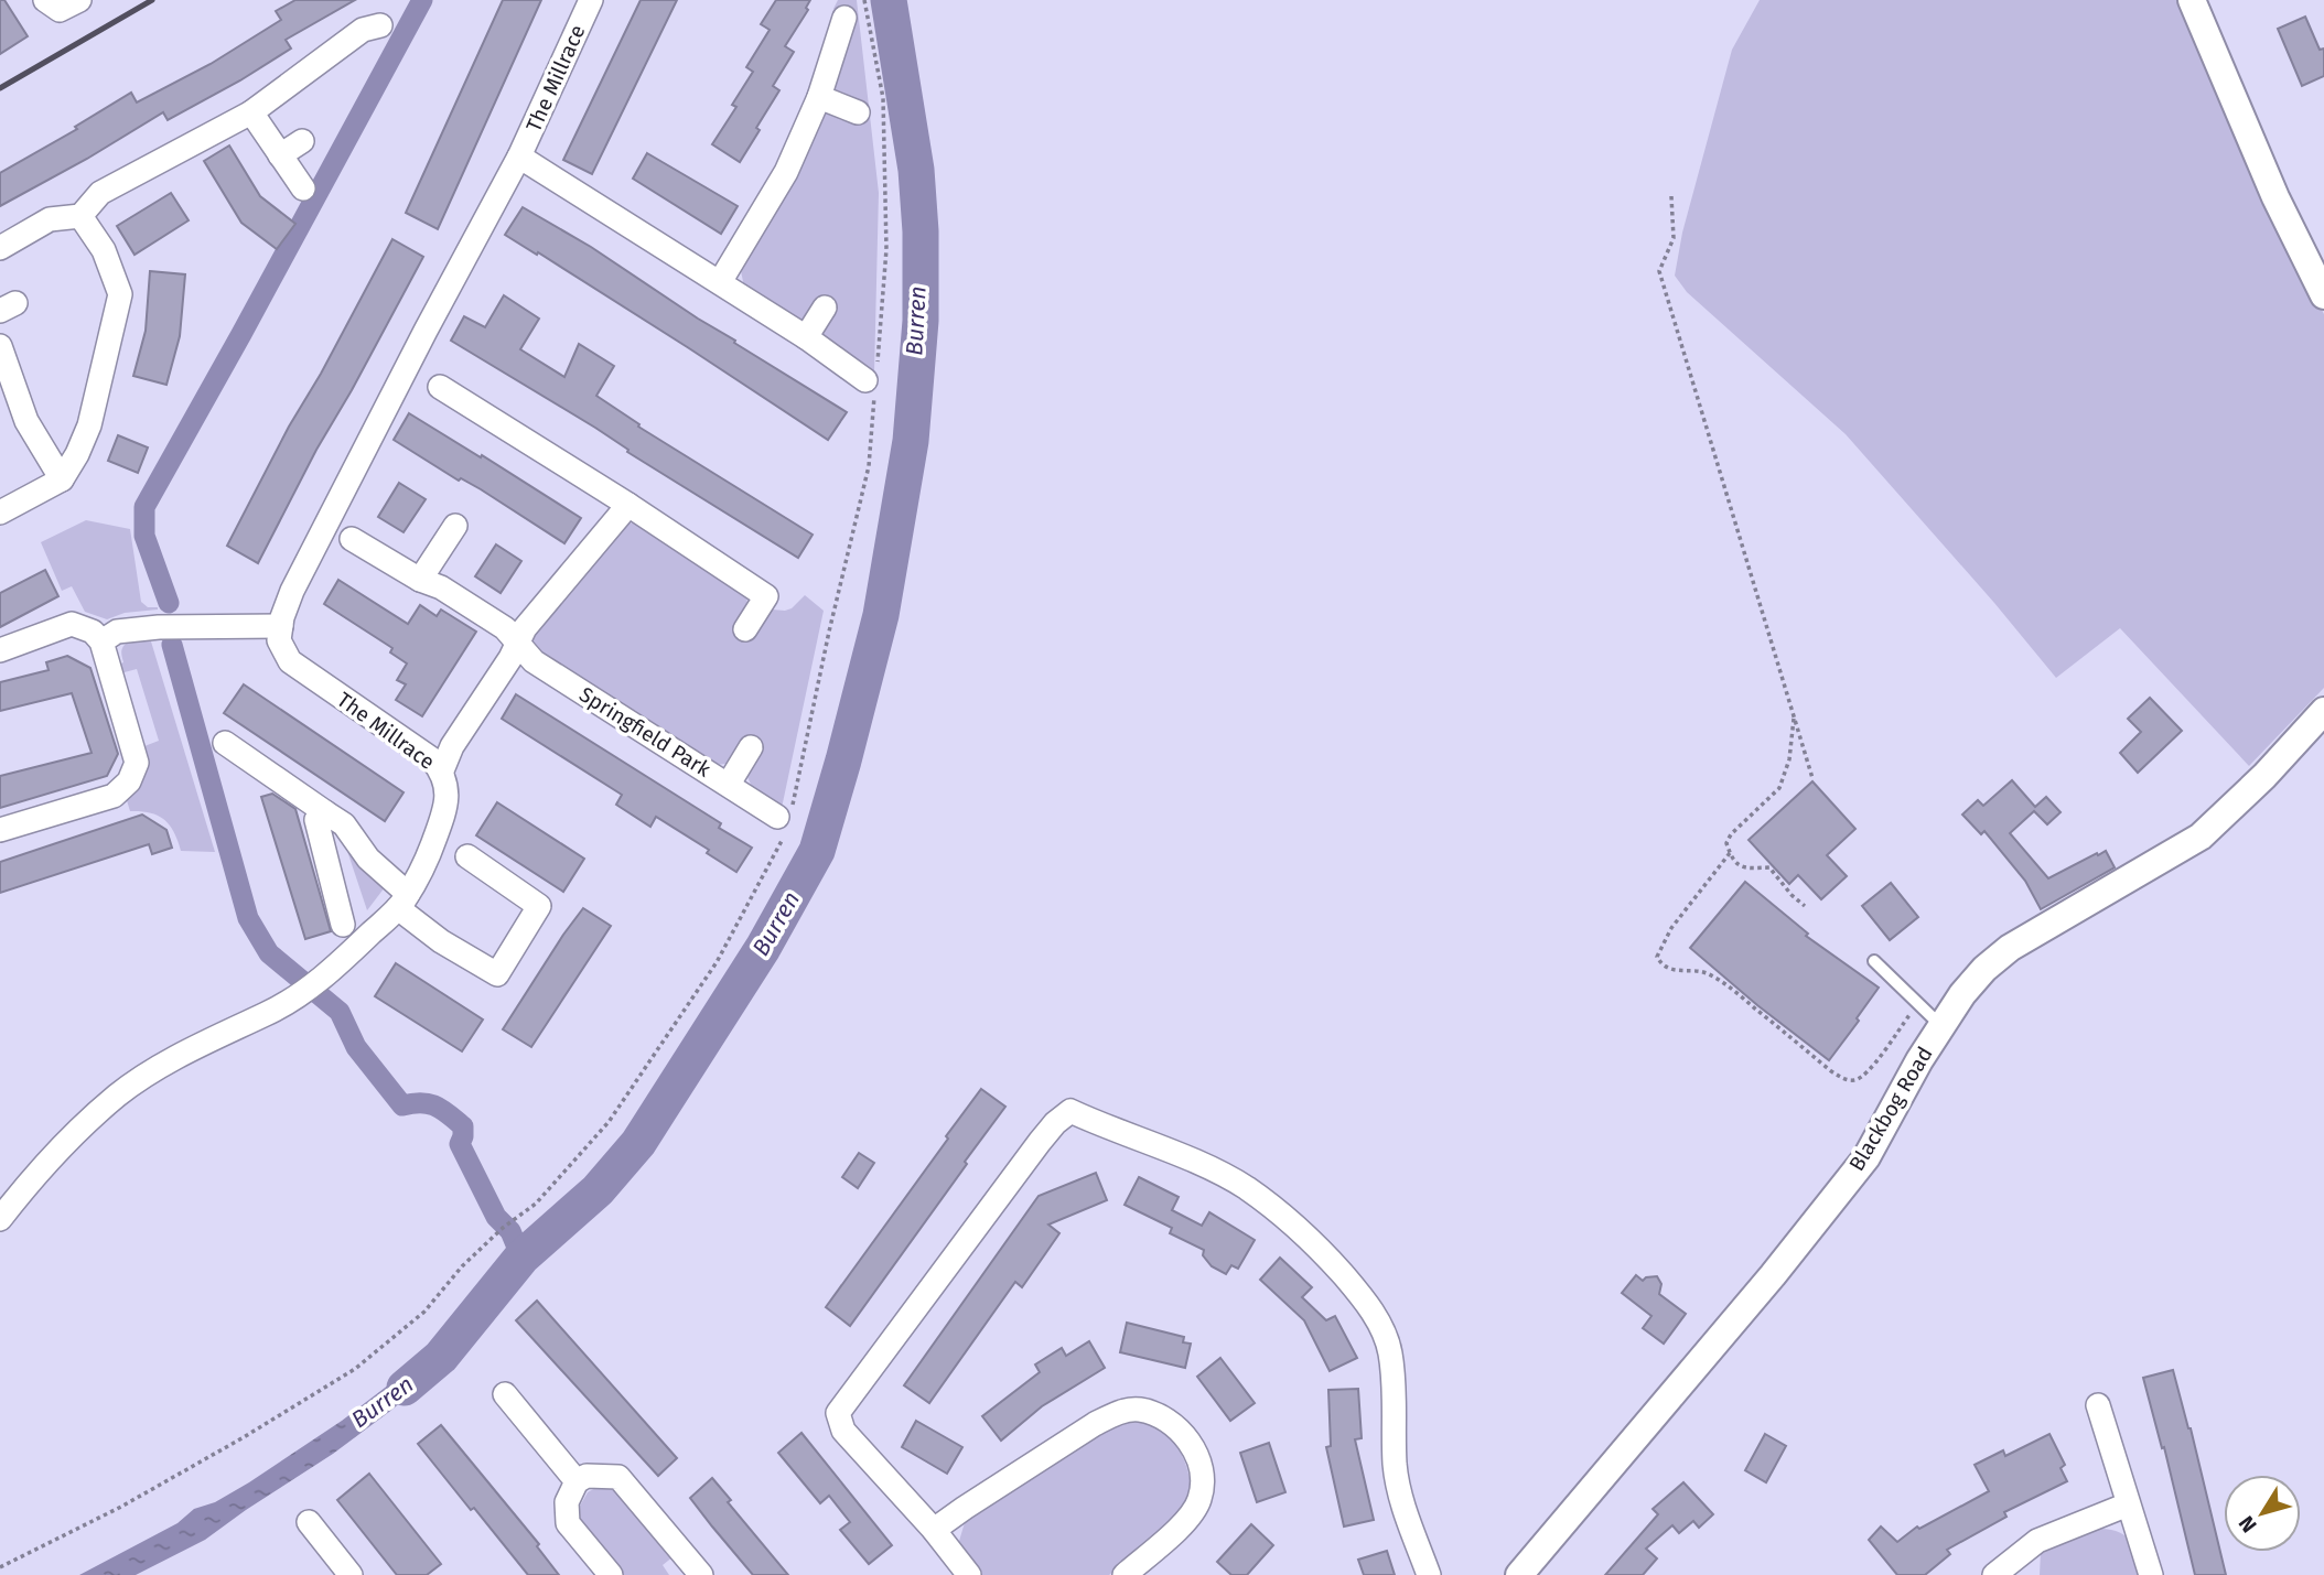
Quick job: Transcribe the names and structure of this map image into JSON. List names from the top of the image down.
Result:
{
  "streets": {
    "street": ["The Millrace", "Springfield Park", "Blackbog Road"]
  },
  "water": ["Burren"],
  "north": "bottom left"
}
